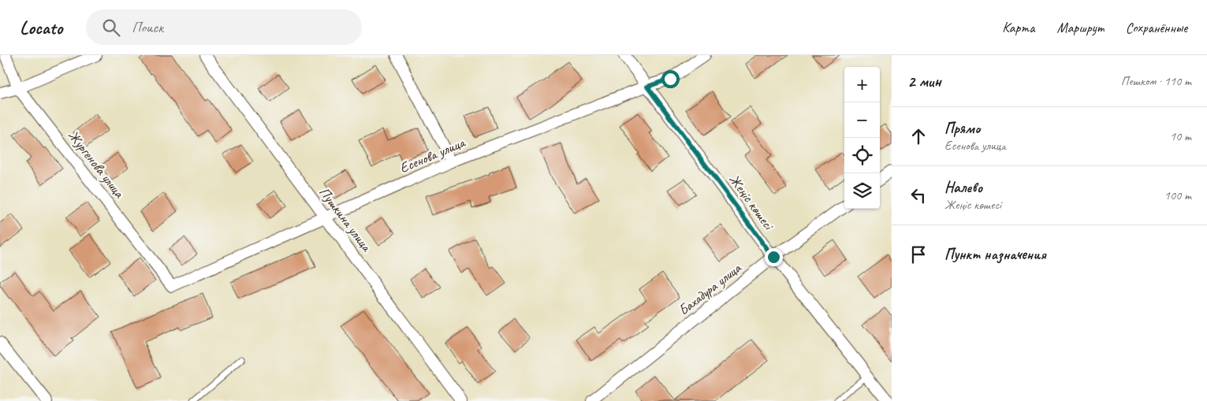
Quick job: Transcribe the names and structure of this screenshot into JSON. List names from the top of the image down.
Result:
{
  "streets": {
    "street": [
      "Есенова улица",
      "Жургенова улица",
      "Жеңіс көшесі",
      "Пушкина улица",
      "Бахадура улица"
    ]
  },
  "crossings": [
    ["Есенова улица", "Жургенова улица"],
    ["Есенова улица", "Жеңіс көшесі"],
    ["Есенова улица", "Пушкина улица"],
    ["Жеңіс көшесі", "Бахадура улица"]
  ],
  "page": {
    "header": "Locato",
    "search": "Поиск",
    "nav": ["Карта", "Маршрут", "Сохранённые"],
    "heading": ["2 мин", "Пешком · 110 m"],
    "map_buttons": ["+", "−"],
    "list": [
      ["Прямо", "Есенова улица", "10 m"],
      ["Налево", "Жеңіс көшесі", "100 m"],
      "Пункт назначения"
    ]
  }
}
